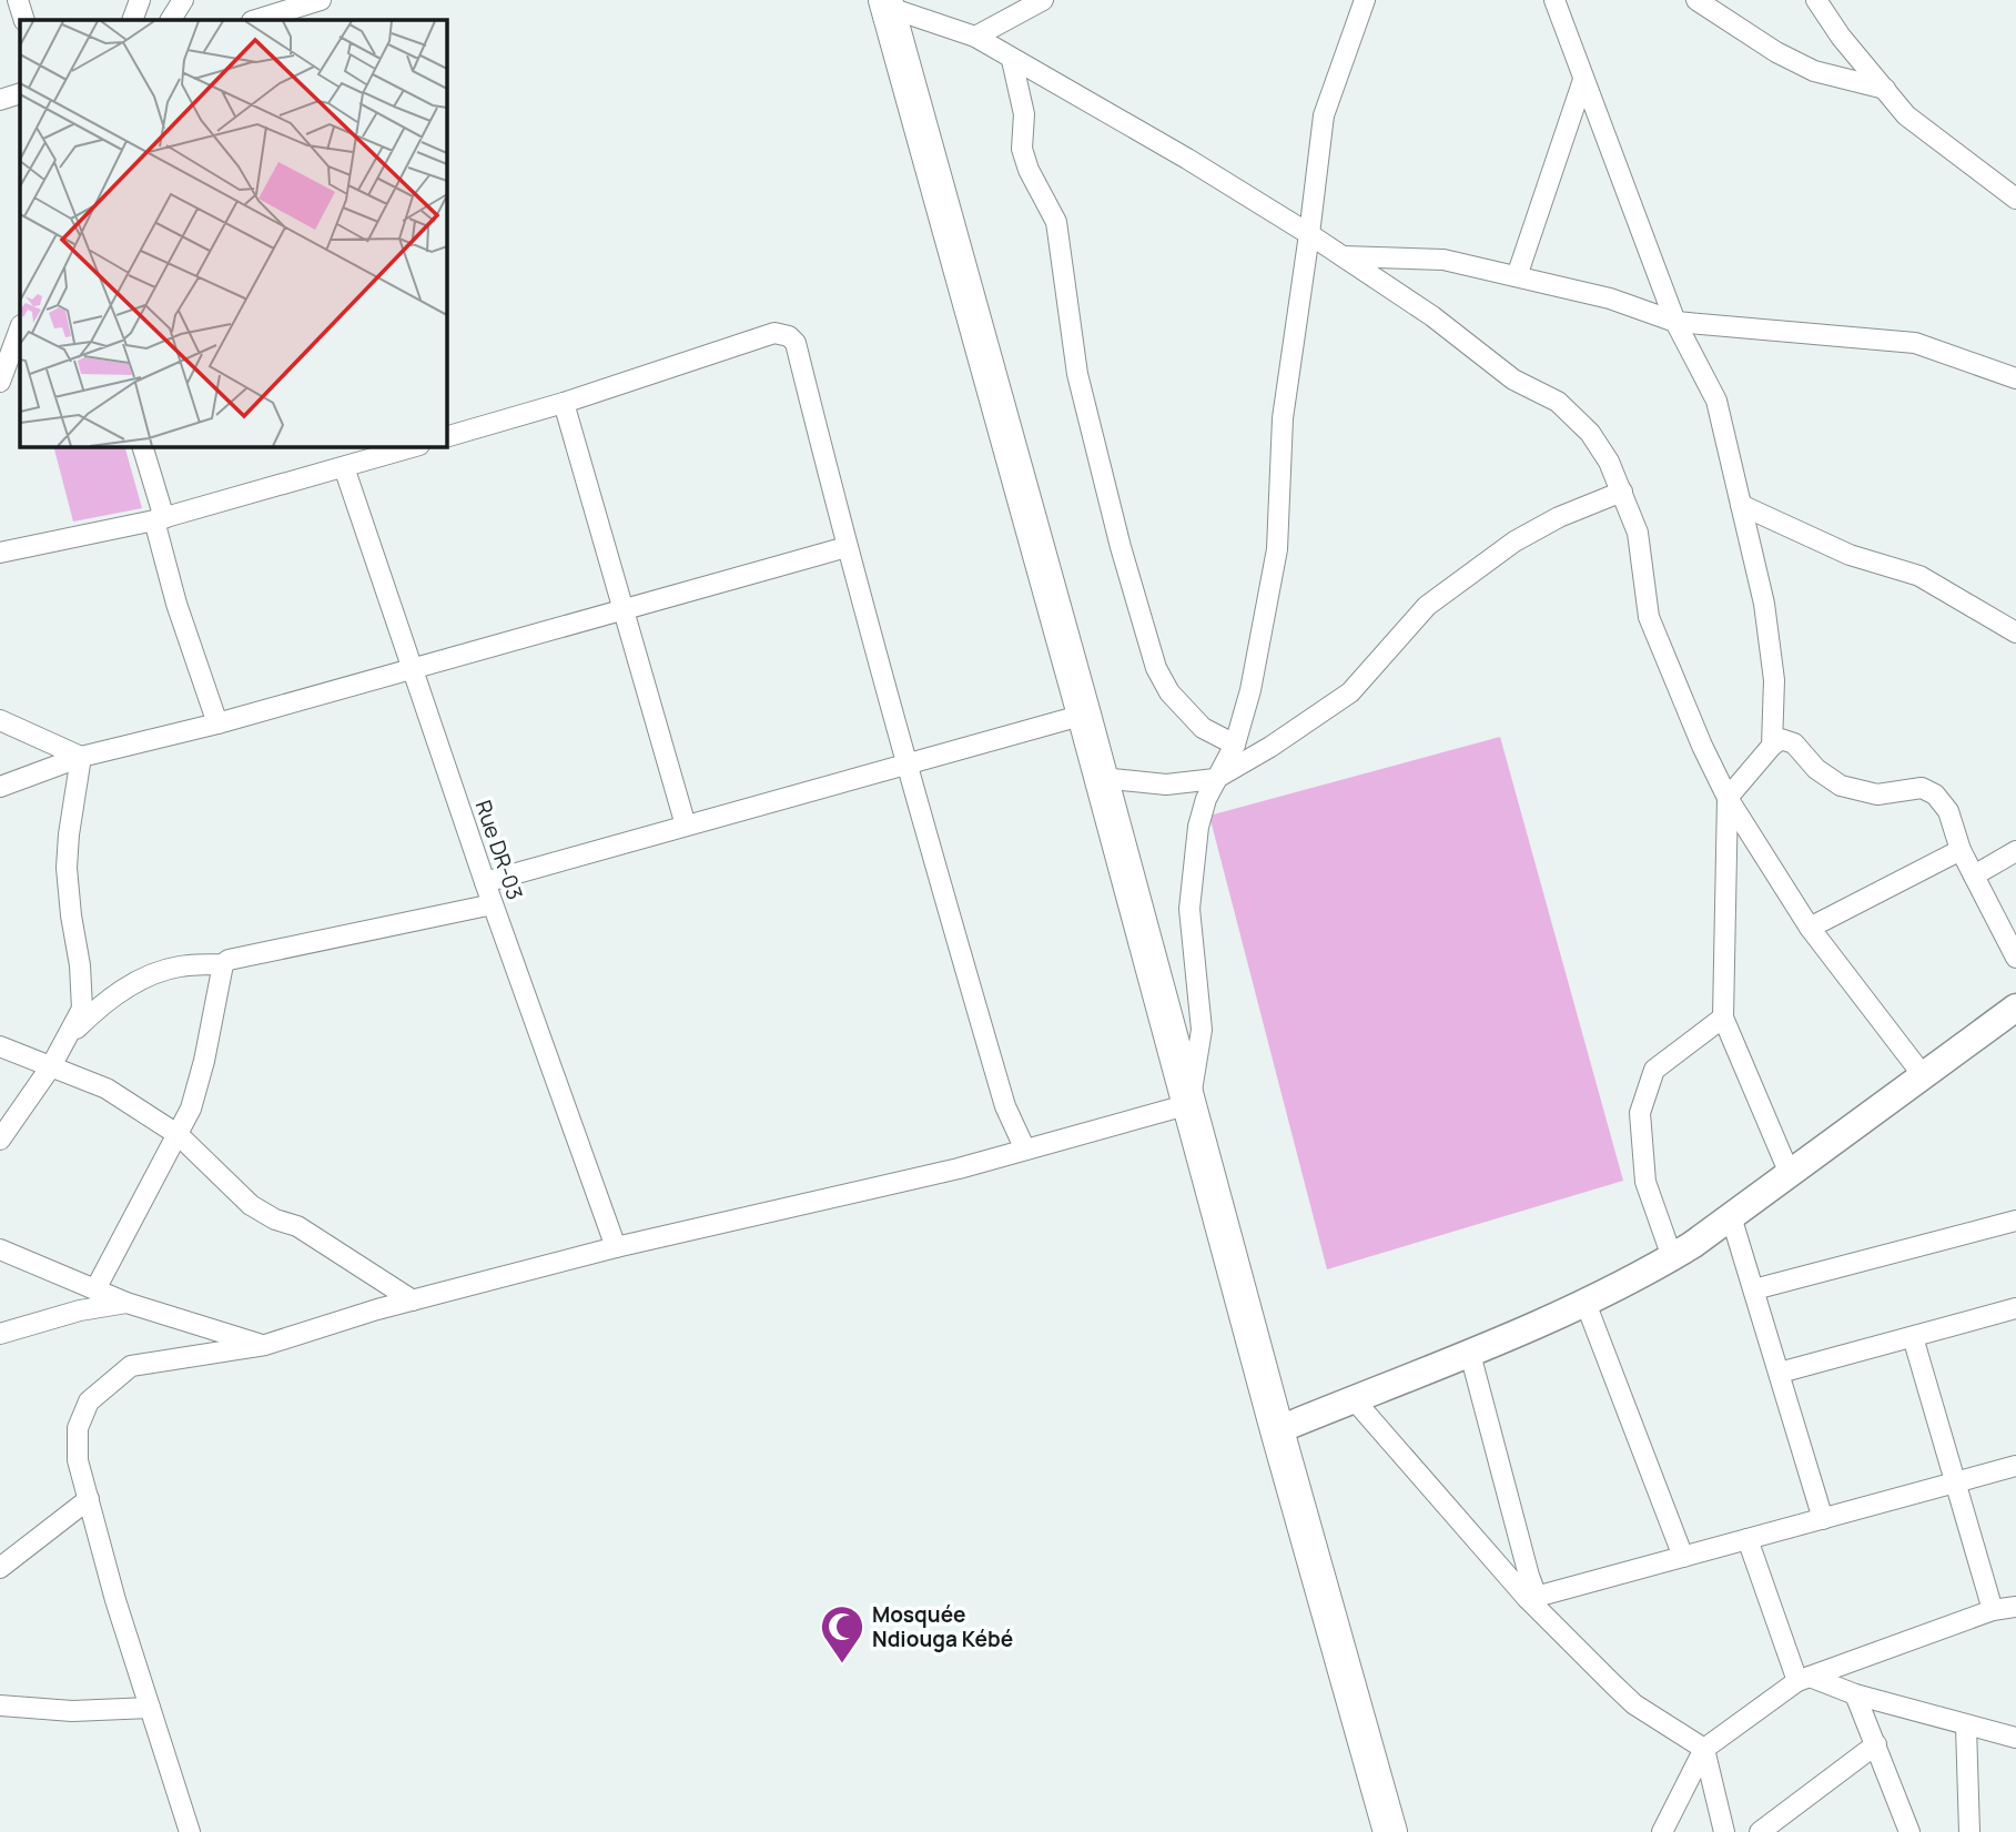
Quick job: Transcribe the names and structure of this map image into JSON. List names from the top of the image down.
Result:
{
  "streets": {
    "street": ["Rue DR-03"]
  },
  "places": {
    "mosque": ["Mosquée Ndiouga Kébé"]
  }
}
